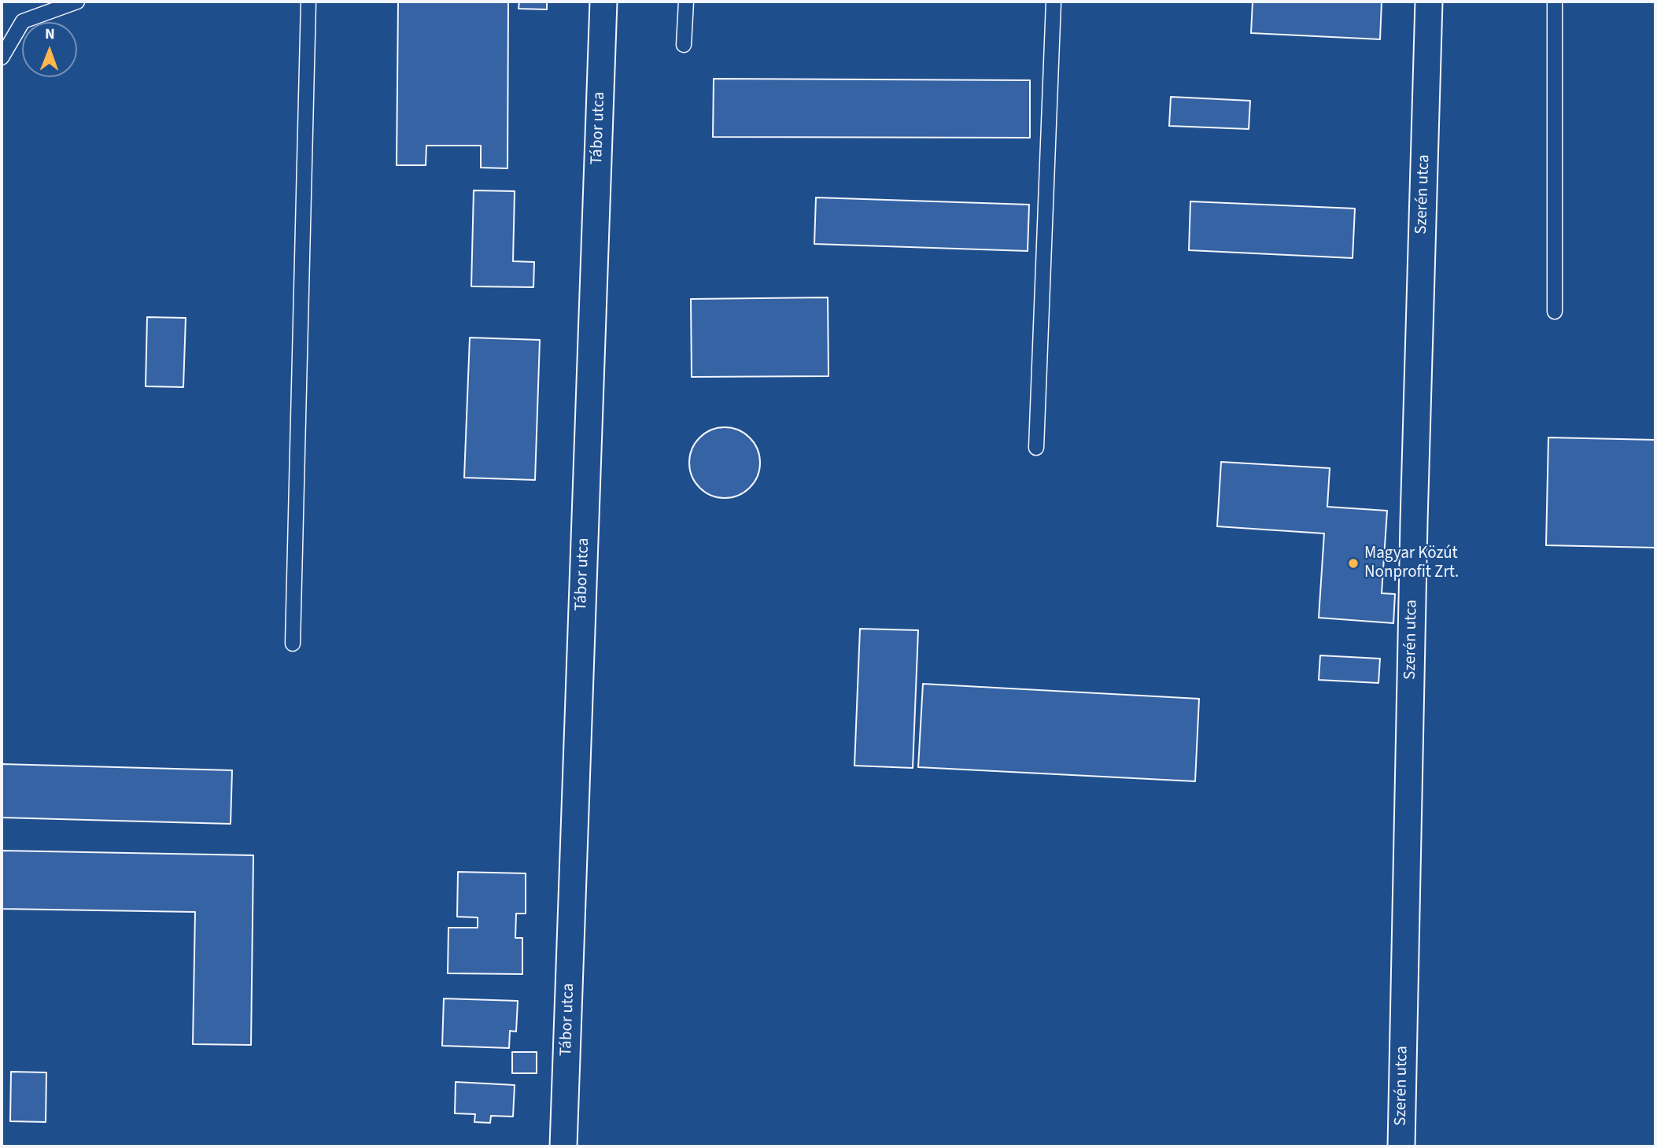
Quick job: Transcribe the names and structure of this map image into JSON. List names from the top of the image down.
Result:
{
  "streets": {
    "street": ["Tábor utca", "Szerén utca"]
  },
  "places": ["Magyar Közút Nonprofit Zrt."],
  "north": "top"
}
